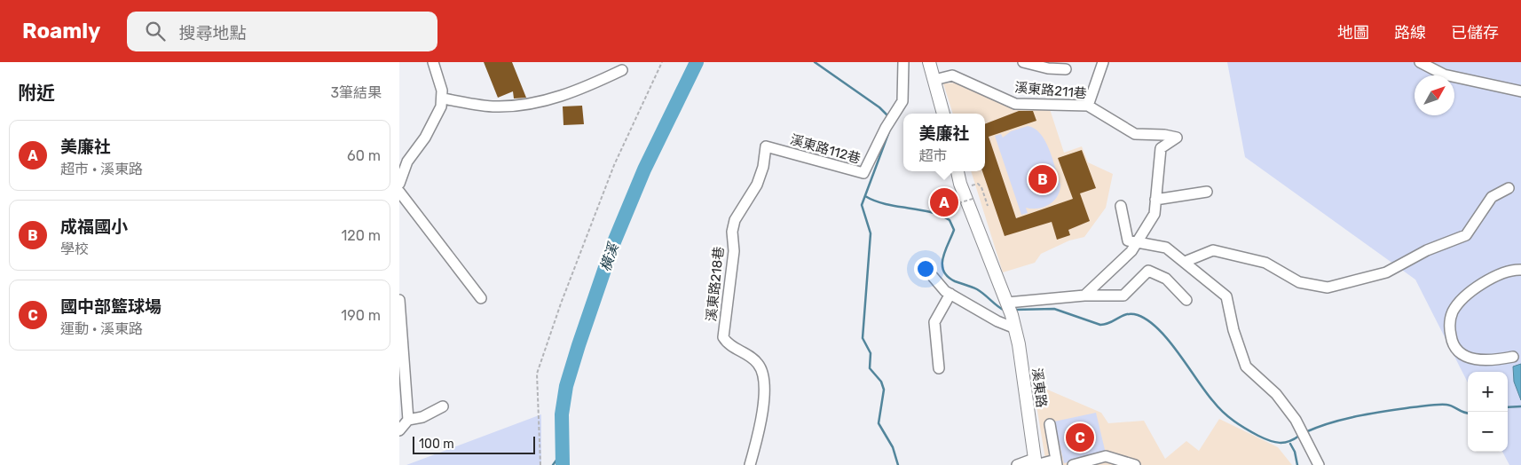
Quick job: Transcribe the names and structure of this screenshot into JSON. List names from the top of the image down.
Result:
{
  "streets": {
    "main road": ["溪東路"],
    "street": ["溪東路211巷", "溪東路112巷", "溪東路218巷"]
  },
  "crossings": [
    ["溪東路112巷", "溪東路218巷"]
  ],
  "water": ["橫溪"],
  "scale_bar": "100 m",
  "north": "top right",
  "page": {
    "header": "Roamly",
    "search": "搜尋地點",
    "nav": ["地圖", "路線", "已儲存"],
    "heading": ["附近", "3筆結果"],
    "popup": ["美廉社", "超市"],
    "list": [
      {
        "mark": "A",
        "name": "美廉社",
        "note": "超市 · 溪東路",
        "value": "60 m"
      },
      {
        "mark": "B",
        "name": "成福國小",
        "note": "學校",
        "value": "120 m"
      },
      {
        "mark": "C",
        "name": "國中部籃球場",
        "note": "運動 · 溪東路",
        "value": "190 m"
      }
    ],
    "pins": ["B", "A", "C"],
    "map_buttons": ["+", "−"],
    "scale": "100 m"
  }
}
